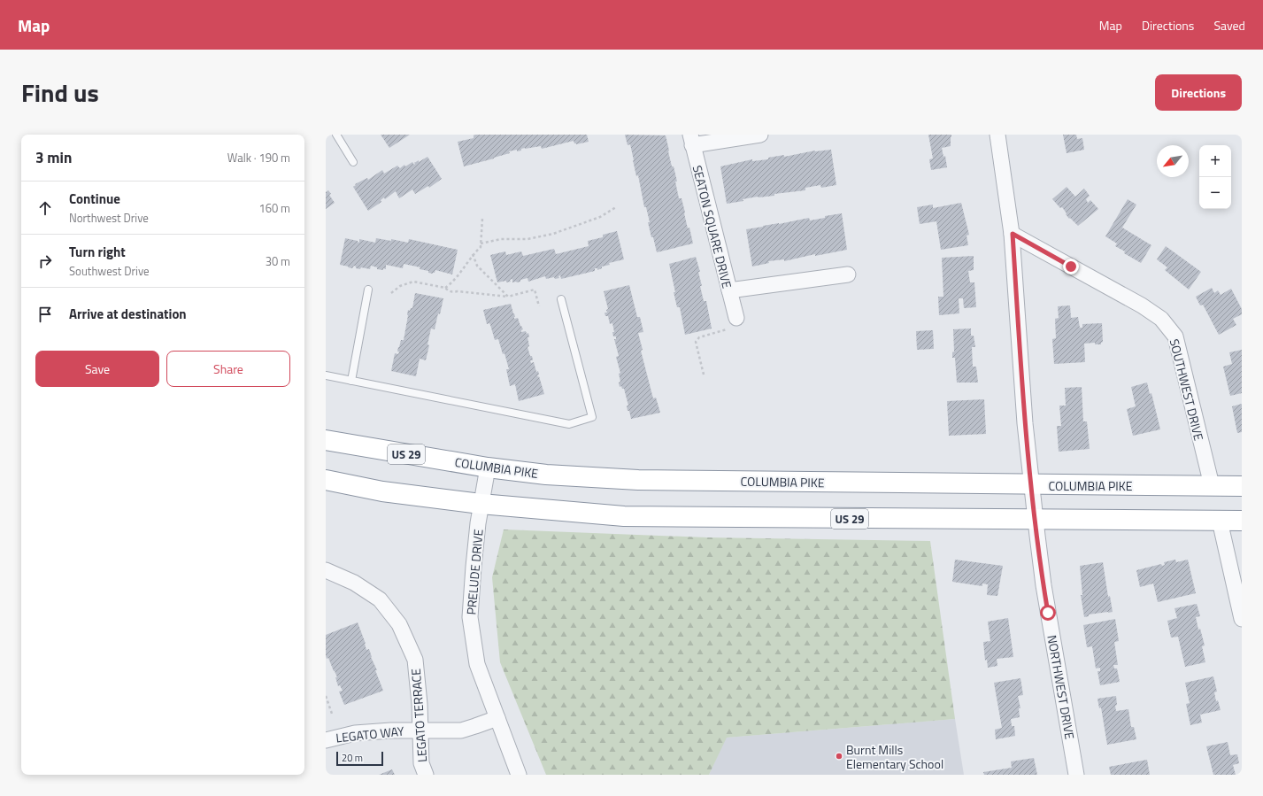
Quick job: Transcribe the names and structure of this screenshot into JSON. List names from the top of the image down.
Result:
{
  "streets": {
    "highway": ["US 29", "COLUMBIA PIKE"],
    "street": [
      "SEATON SQUARE DRIVE",
      "SOUTHWEST DRIVE",
      "PRELUDE DRIVE",
      "NORTHWEST DRIVE",
      "LEGATO TERRACE",
      "LEGATO WAY"
    ]
  },
  "crossings": [
    ["SOUTHWEST DRIVE", "COLUMBIA PIKE"],
    ["SOUTHWEST DRIVE", "NORTHWEST DRIVE"],
    ["US 29", "PRELUDE DRIVE"],
    ["US 29", "NORTHWEST DRIVE"],
    ["COLUMBIA PIKE", "PRELUDE DRIVE"],
    ["COLUMBIA PIKE", "NORTHWEST DRIVE"],
    ["PRELUDE DRIVE", "LEGATO WAY"],
    ["LEGATO TERRACE", "LEGATO WAY"]
  ],
  "places": ["Burnt Mills Elementary School"],
  "scale_bar": "20 m",
  "north": "bottom left",
  "page": {
    "header": "Map",
    "nav": ["Map", "Directions", "Saved"],
    "title": "Find us",
    "buttons": [
      "Directions",
      ["Save", "Share"]
    ],
    "heading": ["3 min", "Walk · 190 m"],
    "map_buttons": ["+", "−"],
    "list": [
      ["Continue", "Northwest Drive", "160 m"],
      ["Turn right", "Southwest Drive", "30 m"],
      "Arrive at destination"
    ],
    "scale": "20 m"
  }
}
